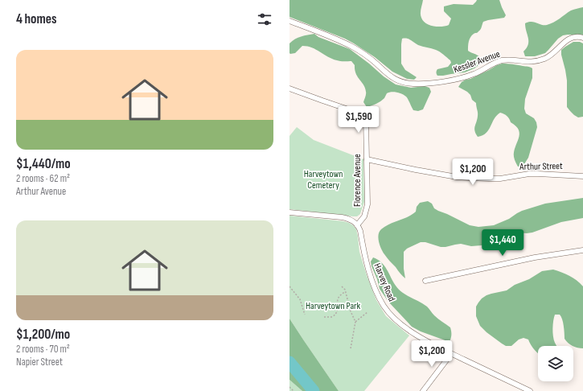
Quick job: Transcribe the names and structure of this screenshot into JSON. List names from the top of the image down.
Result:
{
  "streets": {
    "street": [
      "Kessler Avenue",
      "Arthur Street",
      "Florence Avenue",
      "Harvey Road"
    ]
  },
  "crossings": [
    ["Arthur Street", "Florence Avenue"],
    ["Florence Avenue", "Harvey Road"]
  ],
  "parks": ["Harveytown Cemetery", "Harveytown Park"],
  "page": {
    "heading": "4 homes",
    "list": [
      {
        "name": "$1,440/mo",
        "note": "2 rooms · 62 m² · Arthur Avenue"
      },
      {
        "name": "$1,200/mo",
        "note": "2 rooms · 70 m² · Napier Street"
      }
    ],
    "price": [
      "$1,590",
      "$1,200",
      "$1,440",
      "$1,200"
    ]
  }
}
